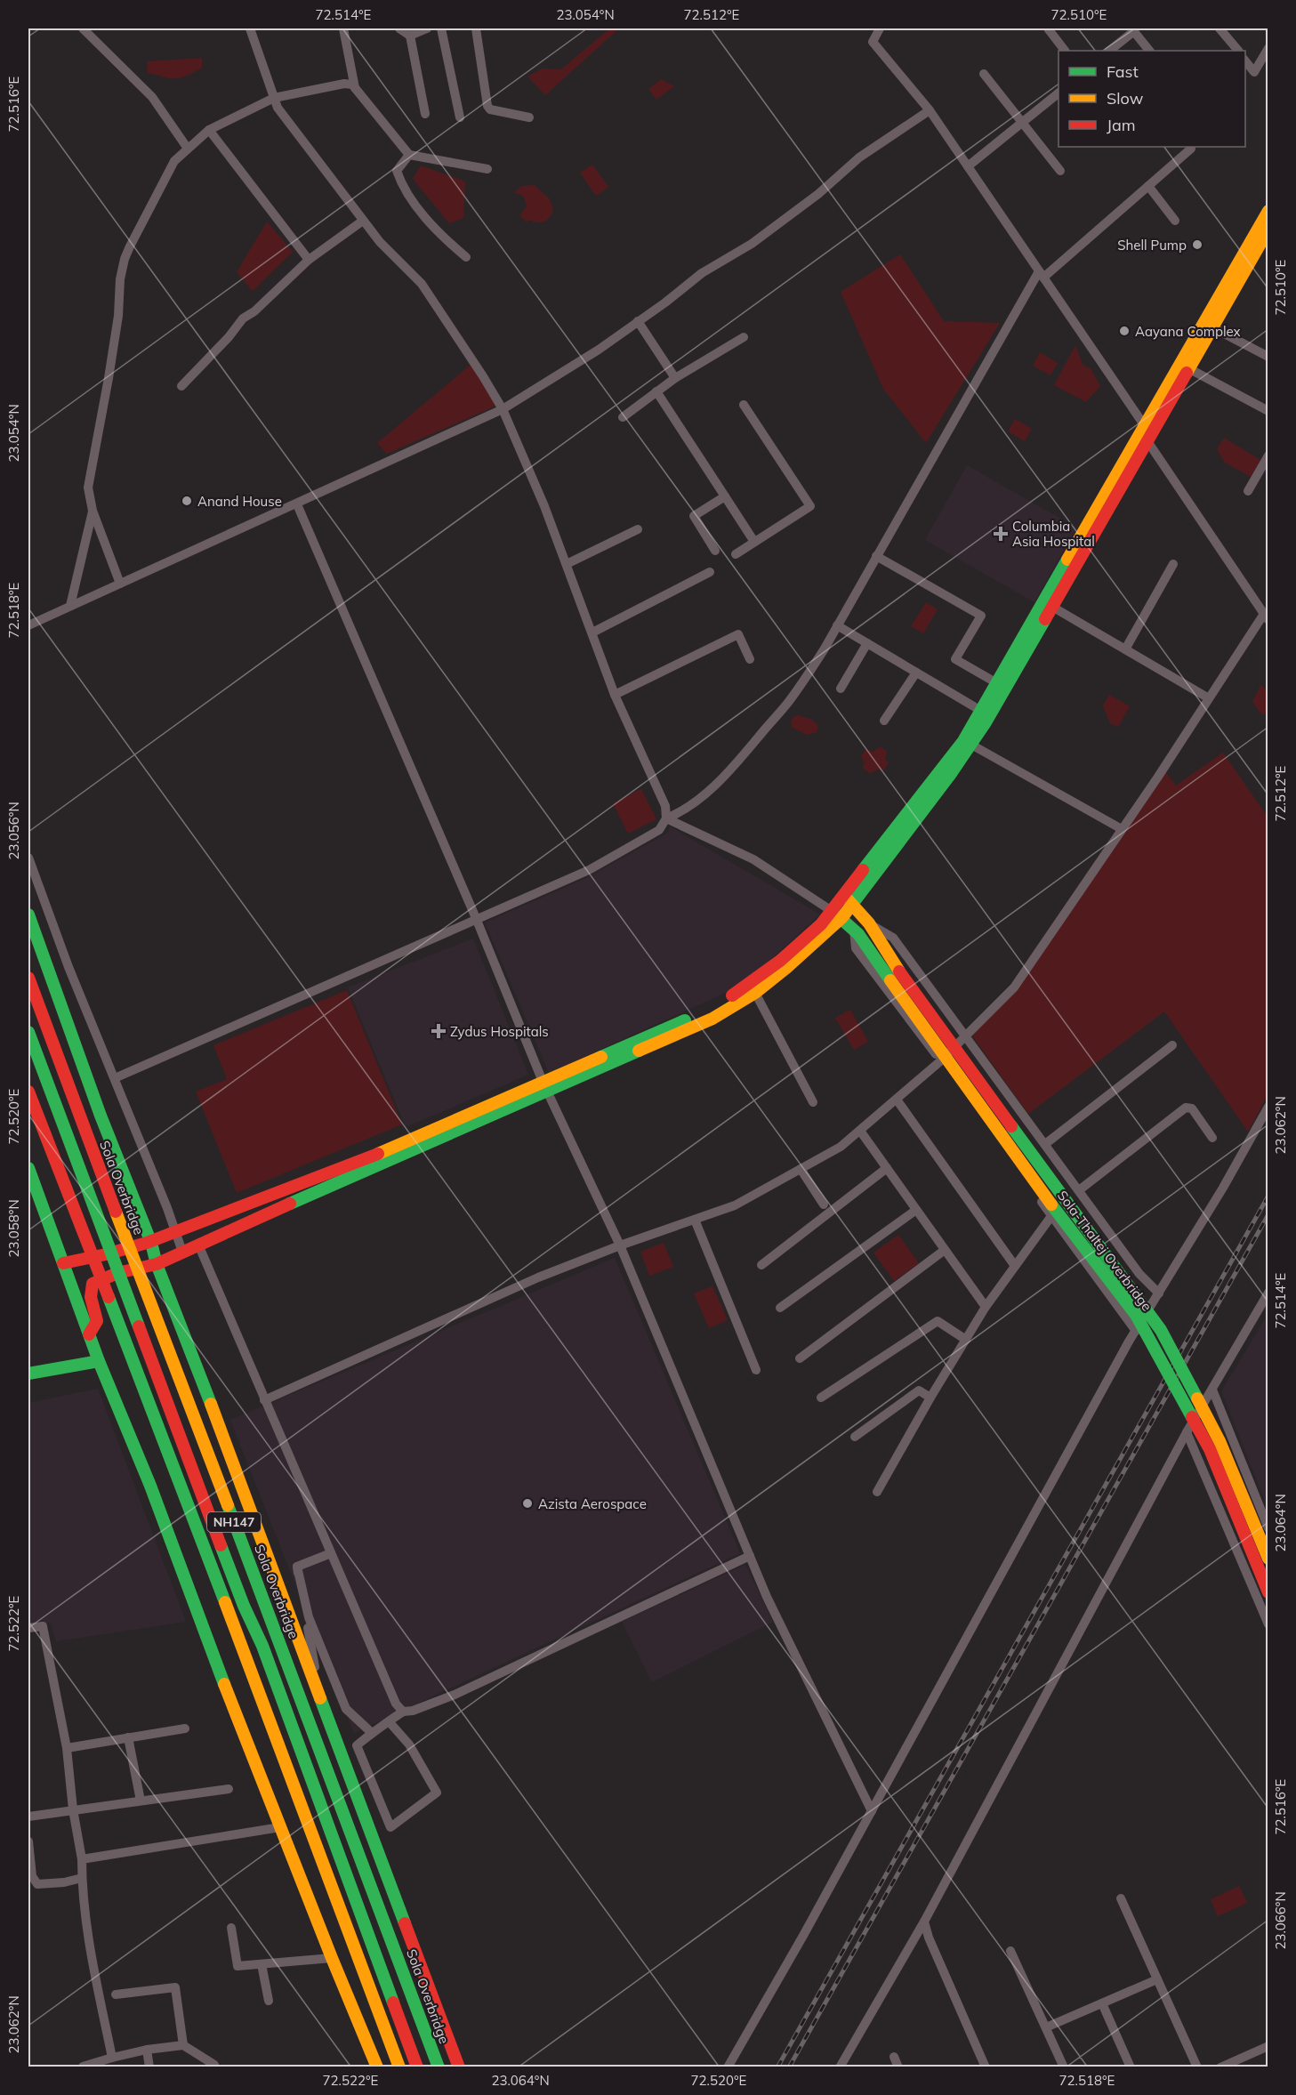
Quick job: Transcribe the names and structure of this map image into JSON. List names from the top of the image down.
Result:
{
  "streets": {
    "main road": ["Sola Overbridge", "Sola-Thaltej Overbridge", "NH147"]
  },
  "places": {
    "other": [
      "Shell Pump",
      "Aayana Complex",
      "Anand House",
      "Azista Aerospace"
    ],
    "health": ["Columbia Asia Hospital", "Zydus Hospitals"]
  },
  "legend": ["Fast", "Slow", "Jam"],
  "coordinates": [
    "72.514°E",
    "23.054°N",
    "72.512°E",
    "72.510°E",
    "72.516°E",
    "72.518°E",
    "23.056°N",
    "72.520°E",
    "23.062°N",
    "23.058°N",
    "23.064°N",
    "72.522°E",
    "23.066°N"
  ]
}
